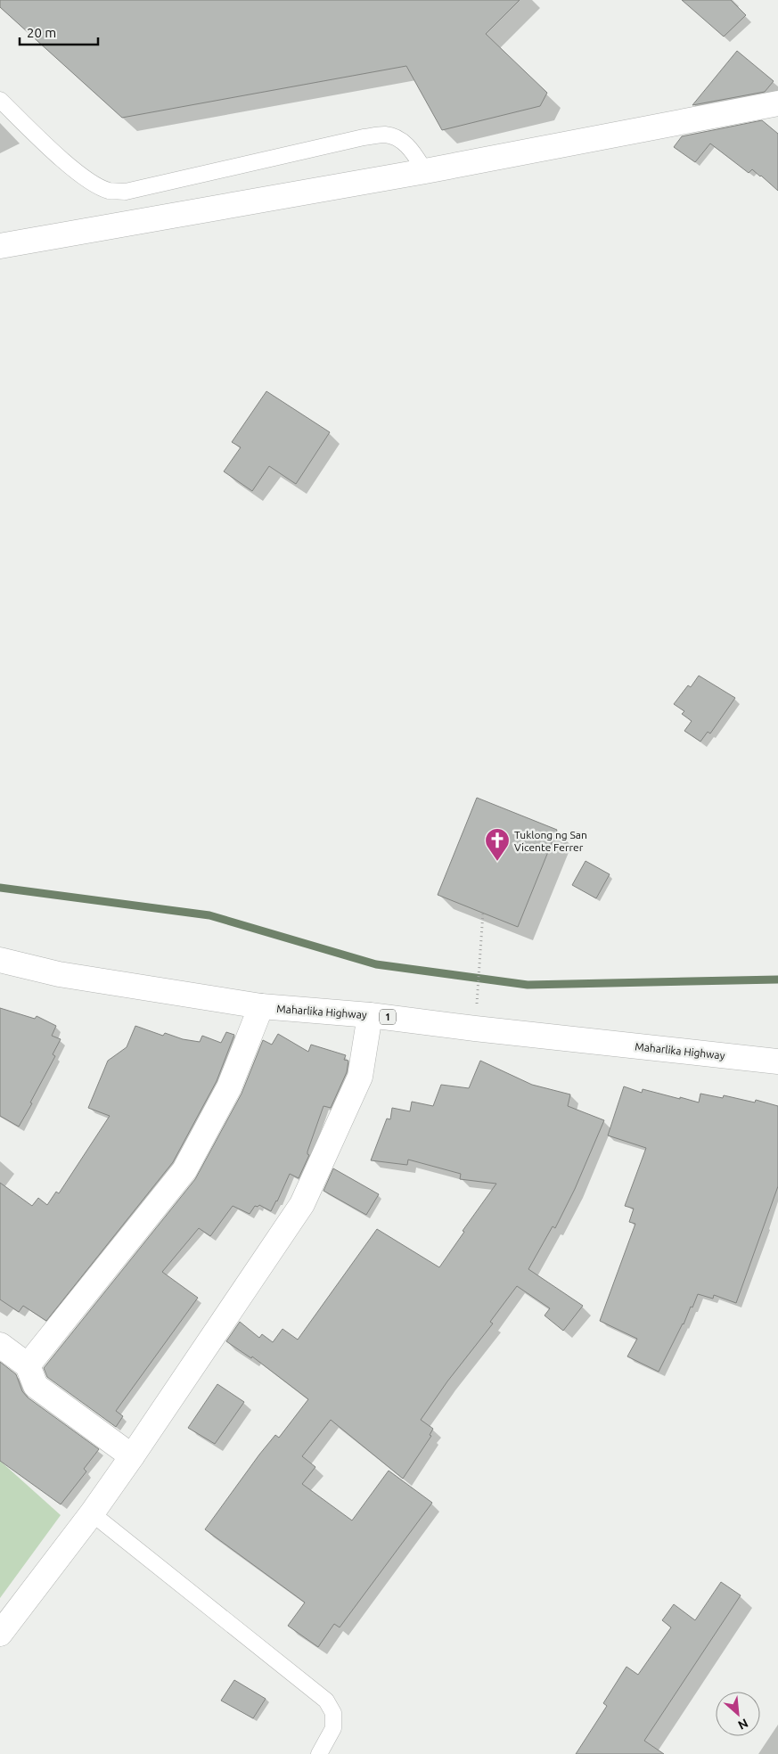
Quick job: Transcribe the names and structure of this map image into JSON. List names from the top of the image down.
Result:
{
  "streets": {
    "main road": ["Maharlika Highway", "1"]
  },
  "places": {
    "church": ["Tuklong ng San Vicente Ferrer"]
  },
  "scale_bar": "20 m",
  "north": "bottom right"
}
